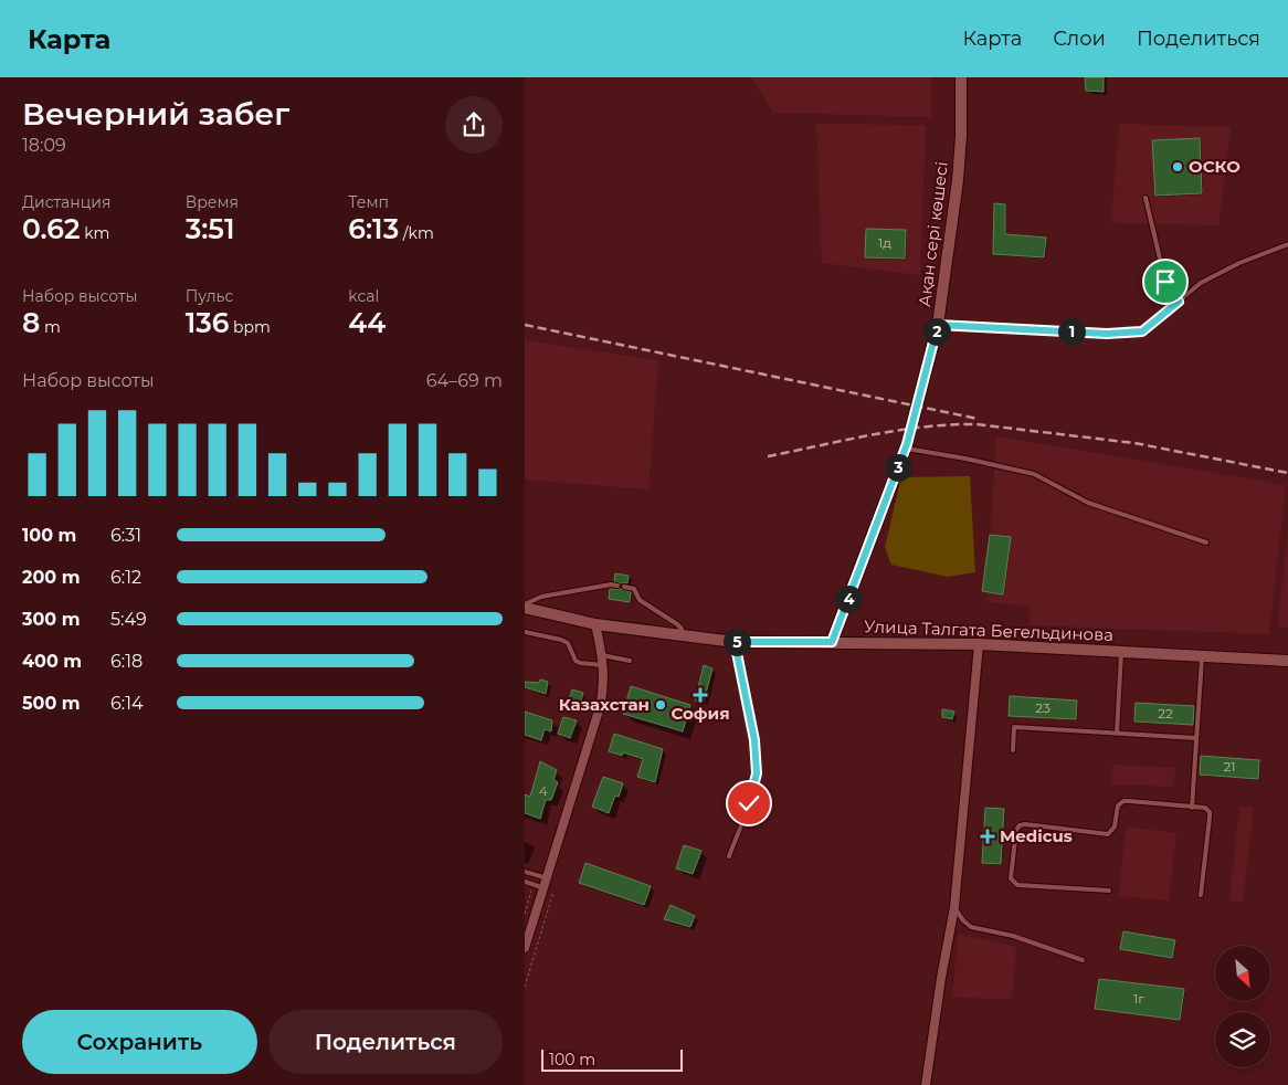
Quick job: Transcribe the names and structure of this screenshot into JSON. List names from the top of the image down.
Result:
{
  "streets": {
    "street": ["Ақан сері көшесі", "Улица Талгата Бегельдинова"]
  },
  "crossings": [
    ["Ақан сері көшесі", "Улица Талгата Бегельдинова"]
  ],
  "places": {
    "other": ["ОСКО", "Казахстан"],
    "health": ["София", "Medicus"]
  },
  "house_numbers": [
    "1д",
    "23",
    "22",
    "21",
    "4",
    "1г"
  ],
  "scale_bar": "100 m",
  "north": "bottom right",
  "page": {
    "header": "Карта",
    "nav": ["Карта", "Слои", "Поделиться"],
    "heading": ["Вечерний забег", "18:09"],
    "stats": [
      ["Дистанция", "0.62 km"],
      ["Время", "3:51"],
      ["Темп", "6:13 /km"],
      ["Набор высоты", "8 m"],
      ["Пульс", "136 bpm"],
      ["kcal", "44"]
    ],
    "pins": [
      "1",
      "2",
      "3",
      "4",
      "5"
    ],
    "chart": ["Набор высоты", "64–69 m"],
    "list": [
      {
        "name": "100 m",
        "note": "6:31"
      },
      {
        "name": "200 m",
        "note": "6:12"
      },
      {
        "name": "300 m",
        "note": "5:49"
      },
      {
        "name": "400 m",
        "note": "6:18"
      },
      {
        "name": "500 m",
        "note": "6:14"
      }
    ],
    "buttons": ["Сохранить", "Поделиться"],
    "scale": "100 m"
  }
}
